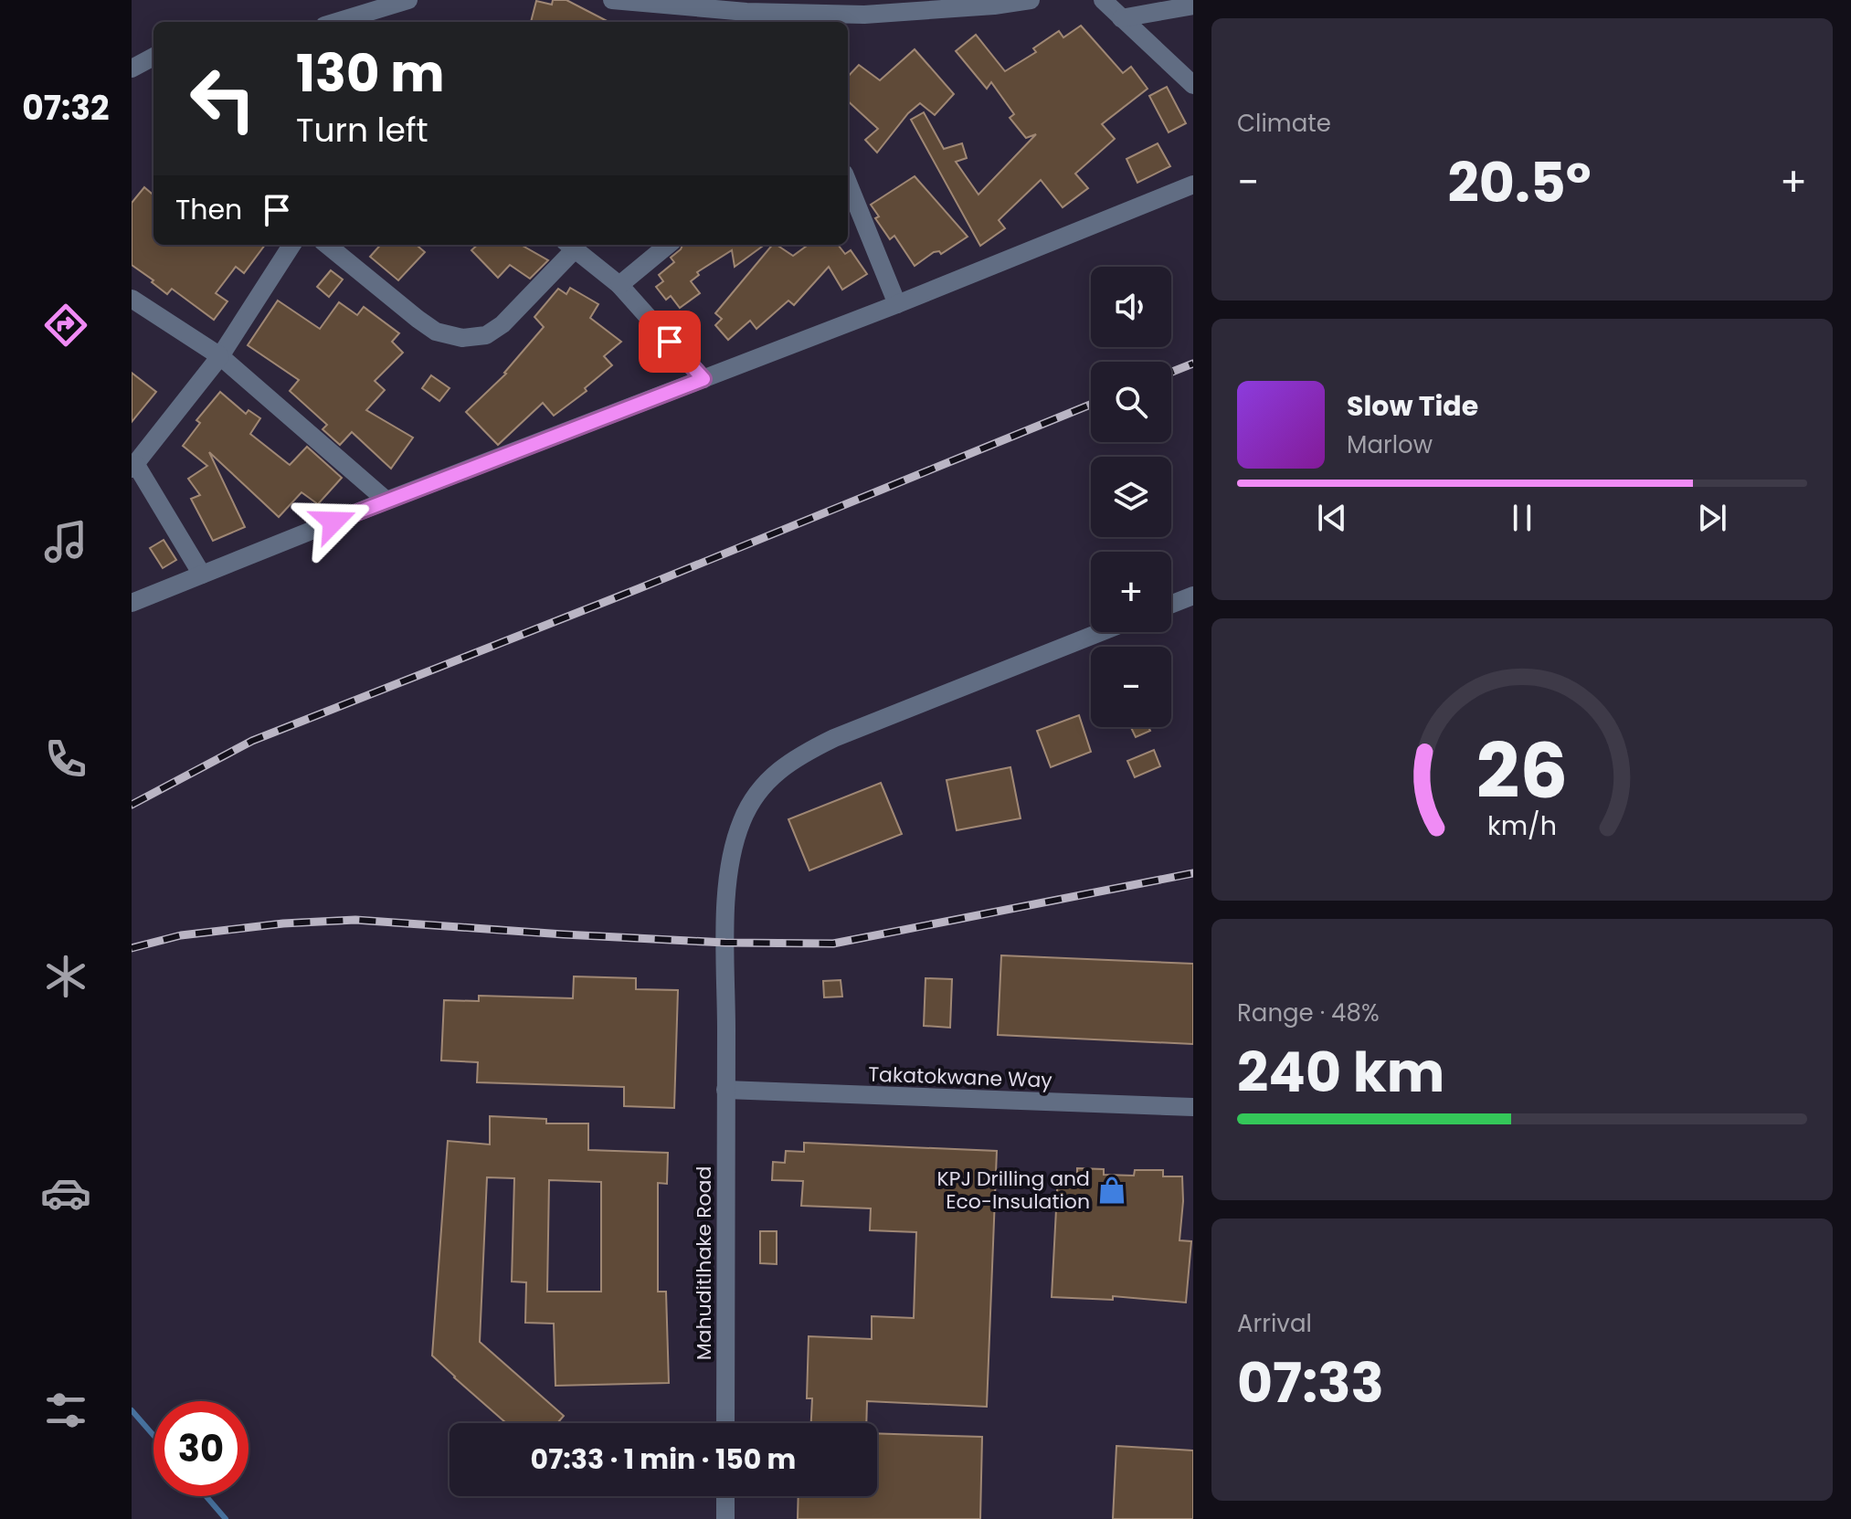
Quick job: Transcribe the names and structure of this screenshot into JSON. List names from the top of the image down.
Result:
{
  "streets": {
    "street": ["Takatokwane Way", "Mahuditlhake Road"]
  },
  "crossings": [
    ["Takatokwane Way", "Mahuditlhake Road"]
  ],
  "places": {
    "shop": ["KPJ Drilling and Eco-Insulation"]
  },
  "page": {
    "tabs": "07:32",
    "tile": [
      "Climate",
      ["Range · 48%", "240 km"],
      ["Arrival", "07:33"]
    ],
    "turn": ["130 m", "Turn left"],
    "heat": ["−", "20.5°", "+"],
    "then": "Then",
    "map_buttons": ["+", "−"],
    "song": ["Slow Tide", "Marlow"],
    "limit": "30",
    "trip": "07:33 · 1 min · 150 m",
    "gauge": ["26", "km/h"]
  }
}
